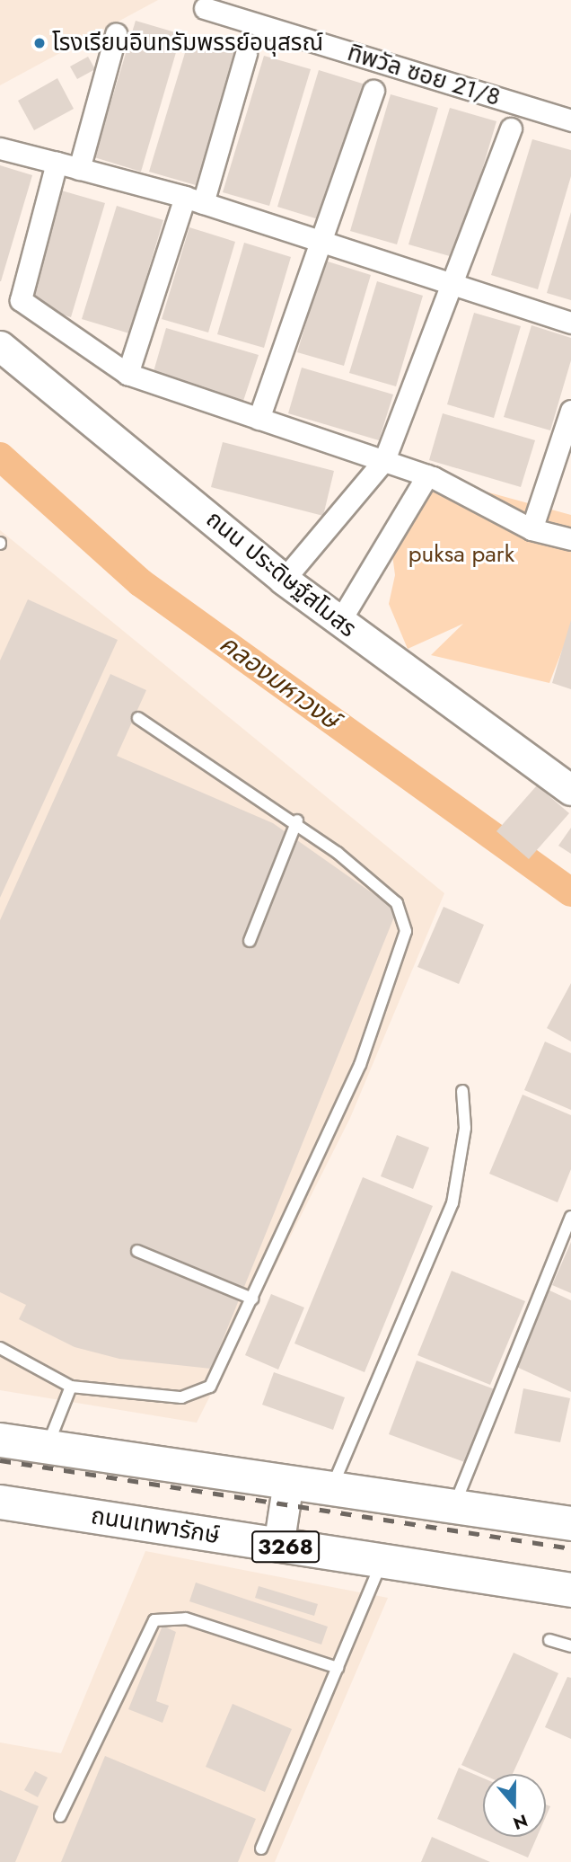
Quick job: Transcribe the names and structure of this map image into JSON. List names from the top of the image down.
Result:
{
  "streets": {
    "main road": ["ถนนเทพารักษ์", "3268"],
    "street": ["ทิพวัล ซอย 21/8", "ถนน ประดิษฐ์สโมสร"]
  },
  "water": ["คลองมหาวงษ์"],
  "parks": ["puksa park"],
  "places": ["โรงเรียนอินทรัมพรรย์อนุสรณ์"],
  "north": "bottom"
}
